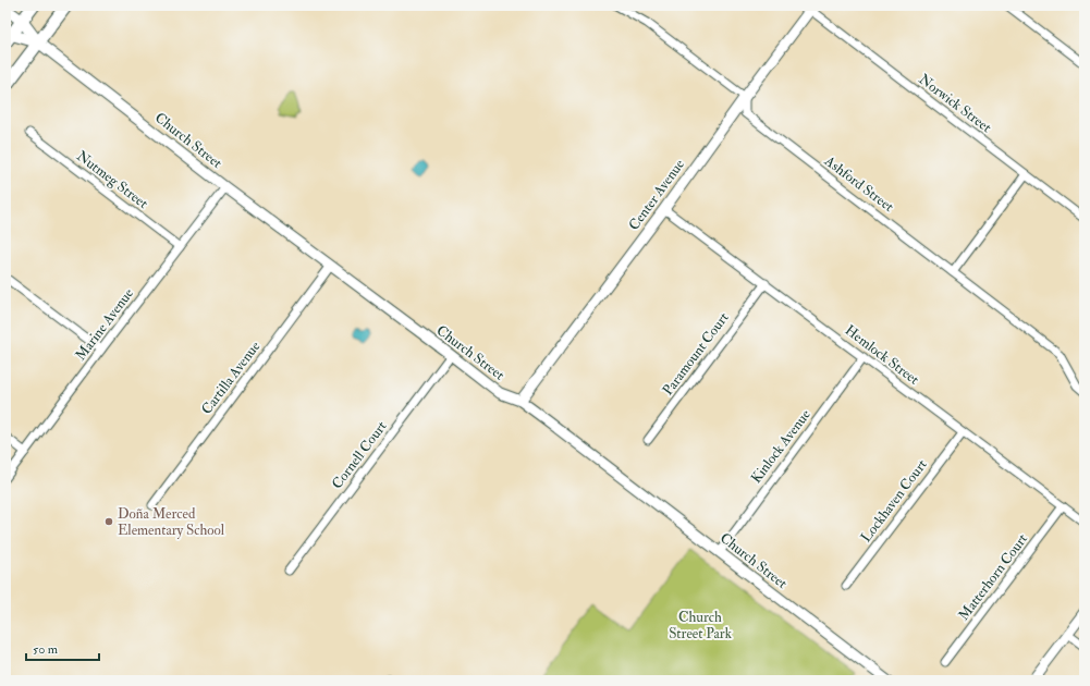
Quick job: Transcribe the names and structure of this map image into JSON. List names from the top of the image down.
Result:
{
  "streets": {
    "main road": ["Church Street"],
    "street": [
      "Norwick Street",
      "Nutmeg Street",
      "Ashford Street",
      "Center Avenue",
      "Marine Avenue",
      "Paramount Court",
      "Hemlock Street",
      "Cartilla Avenue",
      "Kinlock Avenue",
      "Cornell Court",
      "Lockhaven Court",
      "Matterhorn Court"
    ]
  },
  "crossings": [
    ["Norwick Street", "Center Avenue"],
    ["Church Street", "Center Avenue"],
    ["Church Street", "Marine Avenue"],
    ["Church Street", "Cartilla Avenue"],
    ["Church Street", "Kinlock Avenue"],
    ["Church Street", "Cornell Court"],
    ["Nutmeg Street", "Marine Avenue"],
    ["Ashford Street", "Center Avenue"],
    ["Center Avenue", "Hemlock Street"],
    ["Paramount Court", "Hemlock Street"],
    ["Hemlock Street", "Kinlock Avenue"],
    ["Hemlock Street", "Lockhaven Court"],
    ["Hemlock Street", "Matterhorn Court"]
  ],
  "parks": ["Church Street Park"],
  "places": ["Doña Merced Elementary School"],
  "scale_bar": "50 m"
}
